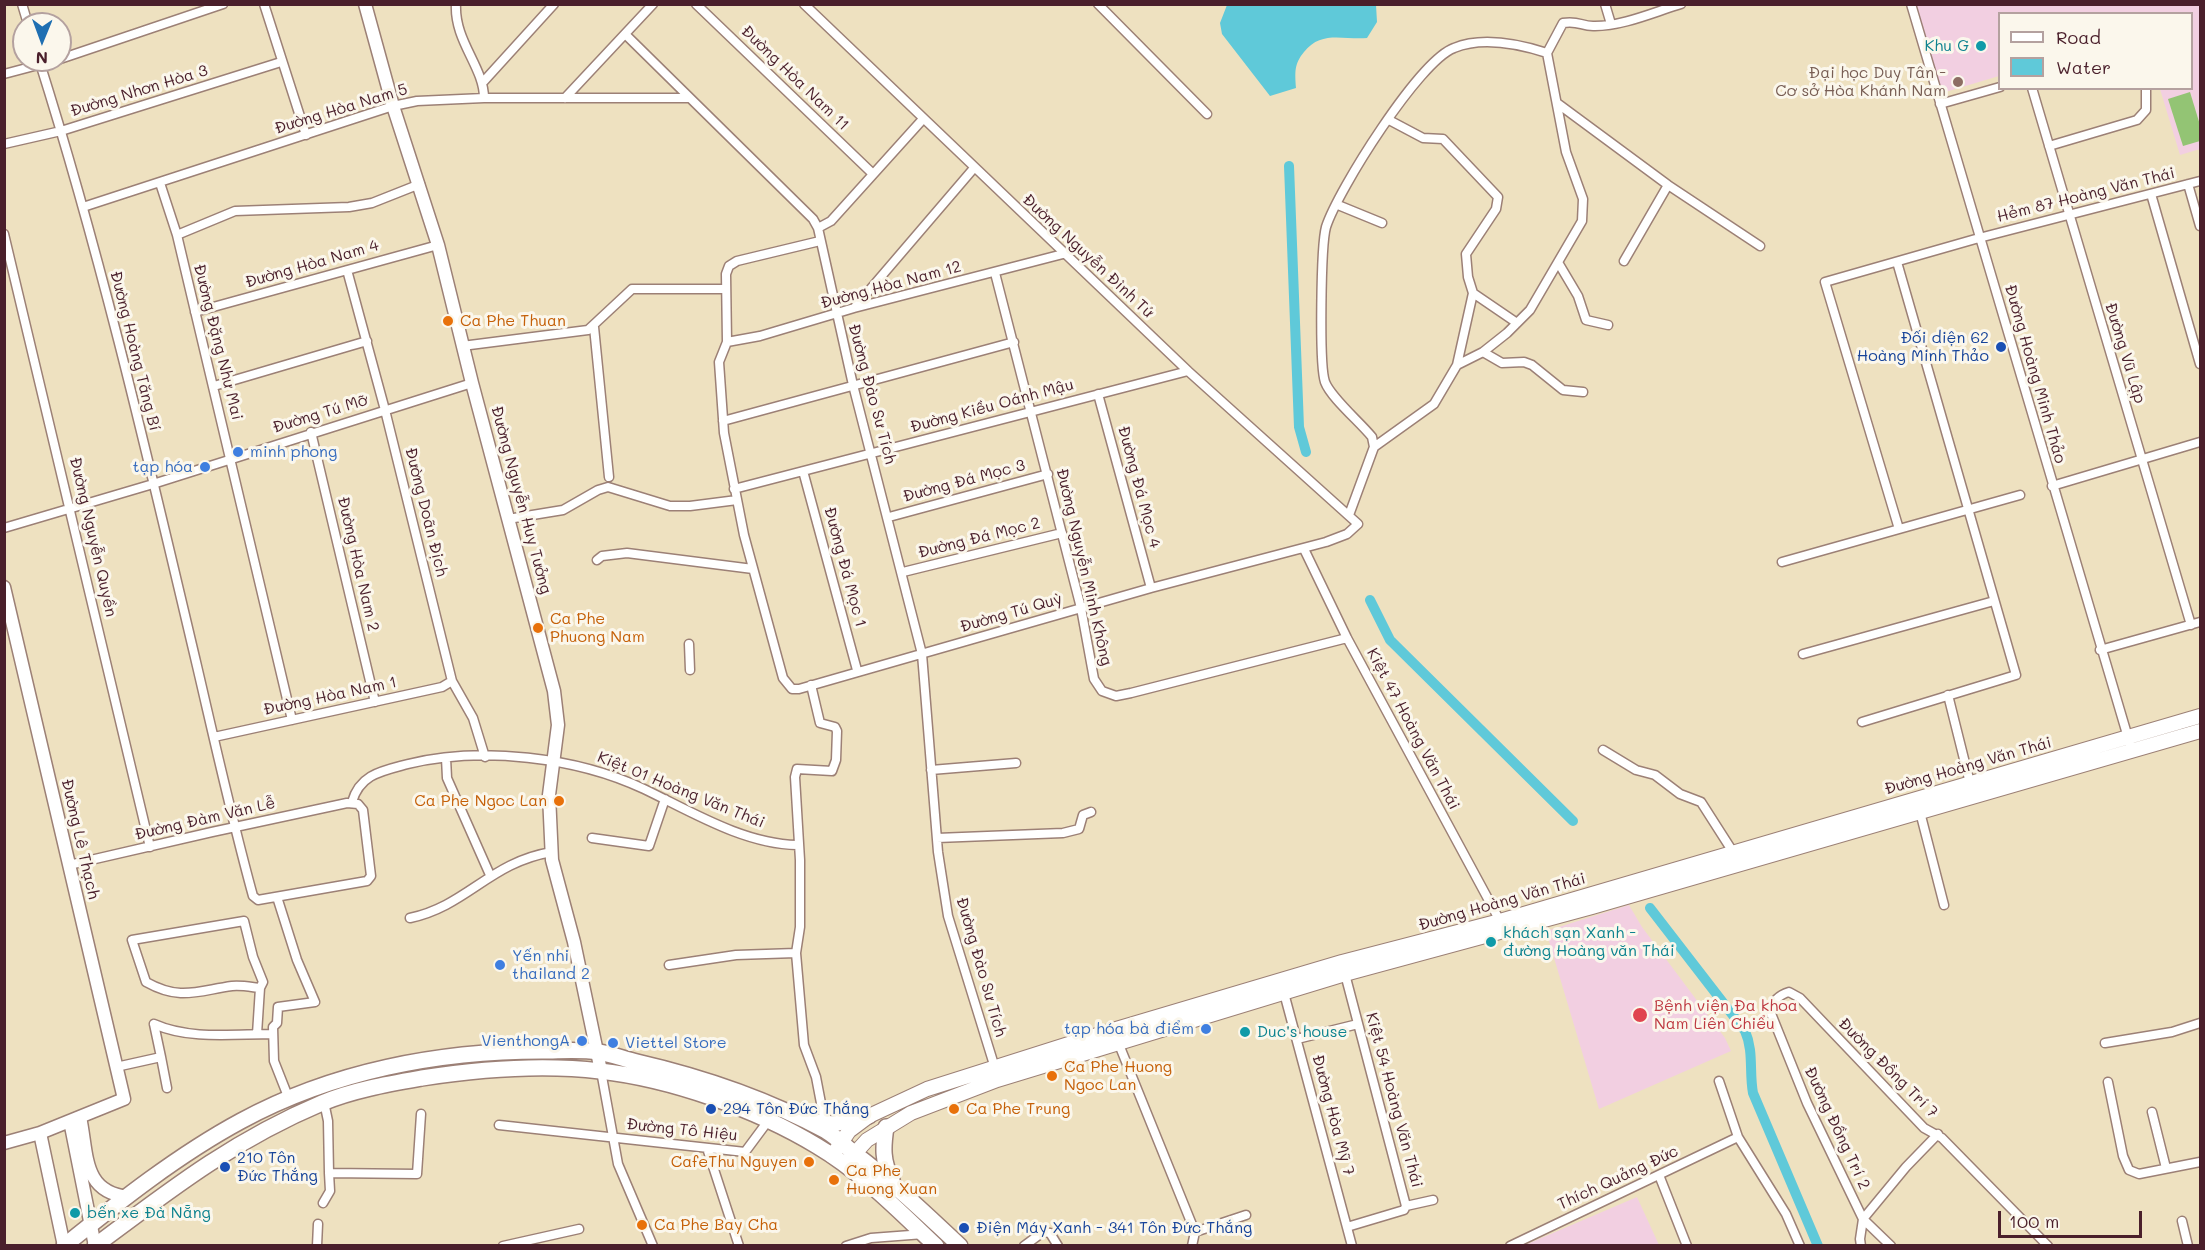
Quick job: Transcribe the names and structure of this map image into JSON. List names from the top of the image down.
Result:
{
  "streets": {
    "main road": ["Đường Hoàng Văn Thái"],
    "street": [
      "Đường Hòa Nam 11",
      "Đường Nhơn Hòa 3",
      "Đường Hòa Nam 5",
      "Hẻm 87 Hoàng Văn Thái",
      "Đường Nguyễn Đình Tứ",
      "Đường Hòa Nam 4",
      "Đường Hòa Nam 12",
      "Đường Đặng Như Mai",
      "Đường Hoàng Tăng Bí",
      "Đường Vũ Lập",
      "Đường Hoàng Minh Thảo",
      "Đường Đào Sư Tích",
      "Đường Kiều Oánh Mậu",
      "Đường Tú Mỡ",
      "Đường Đá Mọc 3",
      "Đường Đá Mọc 4",
      "Đường Nguyễn Huy Tưởng",
      "Đường Doãn Địch",
      "Đường Nguyễn Quyền",
      "Đường Đá Mọc 2",
      "Đường Hòa Nam 2",
      "Đường Đá Mọc 1",
      "Đường Nguyễn Minh Không",
      "Đường Tú Quỳ",
      "Đường Hòa Nam 1",
      "Kiệt 47 Hoàng Văn Thái",
      "Kiệt 01 Hoàng Văn Thái",
      "Đường Đàm Văn Lễ",
      "Đường Lê Thạch",
      "Đường Đồng Trí 7",
      "Kiệt 54 Hoàng Văn Thái",
      "Đường Hòa Mỹ 7",
      "Đường Đồng Trí 2",
      "Đường Tô Hiệu",
      "Thích Quảng Đức"
    ]
  },
  "crossings": [
    ["Đường Nhơn Hòa 3", "Đường Hoàng Tăng Bí"],
    ["Đường Hòa Nam 5", "Đường Đặng Như Mai"],
    ["Đường Hòa Nam 5", "Đường Hoàng Tăng Bí"],
    ["Đường Hòa Nam 5", "Đường Đào Sư Tích"],
    ["Đường Hòa Nam 5", "Đường Nguyễn Huy Tưởng"],
    ["Hẻm 87 Hoàng Văn Thái", "Đường Vũ Lập"],
    ["Hẻm 87 Hoàng Văn Thái", "Đường Hoàng Minh Thảo"],
    ["Đường Nguyễn Đình Tứ", "Đường Hòa Nam 12"],
    ["Đường Nguyễn Đình Tứ", "Đường Kiều Oánh Mậu"],
    ["Đường Nguyễn Đình Tứ", "Đường Tú Quỳ"],
    ["Đường Hòa Nam 4", "Đường Đặng Như Mai"],
    ["Đường Hòa Nam 4", "Đường Nguyễn Huy Tưởng"],
    ["Đường Hòa Nam 4", "Đường Doãn Địch"],
    ["Đường Hòa Nam 12", "Đường Đào Sư Tích"],
    ["Đường Hòa Nam 12", "Đường Nguyễn Minh Không"],
    ["Đường Hòa Nam 12", "Đường Tú Quỳ"],
    ["Đường Đặng Như Mai", "Đường Tú Mỡ"],
    ["Đường Đặng Như Mai", "Đường Hòa Nam 1"],
    ["Đường Hoàng Tăng Bí", "Đường Tú Mỡ"],
    ["Đường Hoàng Tăng Bí", "Đường Hòa Nam 1"],
    ["Đường Hoàng Tăng Bí", "Đường Đàm Văn Lễ"],
    ["Đường Hoàng Minh Thảo", "Đường Hoàng Văn Thái"],
    ["Đường Đào Sư Tích", "Đường Kiều Oánh Mậu"],
    ["Đường Đào Sư Tích", "Đường Đá Mọc 3"],
    ["Đường Đào Sư Tích", "Đường Đá Mọc 2"],
    ["Đường Đào Sư Tích", "Đường Tú Quỳ"],
    ["Đường Đào Sư Tích", "Đường Hoàng Văn Thái"],
    ["Đường Kiều Oánh Mậu", "Đường Đá Mọc 4"],
    ["Đường Kiều Oánh Mậu", "Đường Đá Mọc 1"],
    ["Đường Kiều Oánh Mậu", "Đường Nguyễn Minh Không"],
    ["Đường Kiều Oánh Mậu", "Đường Tú Quỳ"],
    ["Đường Tú Mỡ", "Đường Nguyễn Huy Tưởng"],
    ["Đường Tú Mỡ", "Đường Doãn Địch"],
    ["Đường Tú Mỡ", "Đường Nguyễn Quyền"],
    ["Đường Tú Mỡ", "Đường Hòa Nam 2"],
    ["Đường Đá Mọc 3", "Đường Nguyễn Minh Không"],
    ["Đường Đá Mọc 4", "Đường Tú Quỳ"],
    ["Đường Nguyễn Huy Tưởng", "Kiệt 01 Hoàng Văn Thái"],
    ["Đường Nguyễn Huy Tưởng", "Đường Tô Hiệu"],
    ["Đường Doãn Địch", "Đường Hòa Nam 1"],
    ["Đường Nguyễn Quyền", "Đường Đàm Văn Lễ"],
    ["Đường Đá Mọc 2", "Đường Nguyễn Minh Không"],
    ["Đường Hòa Nam 2", "Đường Hòa Nam 1"],
    ["Đường Đá Mọc 1", "Đường Tú Quỳ"],
    ["Đường Nguyễn Minh Không", "Đường Tú Quỳ"],
    ["Đường Nguyễn Minh Không", "Kiệt 47 Hoàng Văn Thái"],
    ["Đường Tú Quỳ", "Kiệt 47 Hoàng Văn Thái"],
    ["Kiệt 47 Hoàng Văn Thái", "Đường Hoàng Văn Thái"],
    ["Đường Hoàng Văn Thái", "Kiệt 54 Hoàng Văn Thái"],
    ["Đường Hoàng Văn Thái", "Đường Hòa Mỹ 7"],
    ["Đường Đàm Văn Lễ", "Đường Lê Thạch"],
    ["Đường Đồng Trí 7", "Đường Đồng Trí 2"],
    ["Kiệt 54 Hoàng Văn Thái", "Đường Hòa Mỹ 7"]
  ],
  "places": [
    "Khu G",
    "Đại học Duy Tân - Cơ sở Hòa Khánh Nam",
    "Ca Phe Thuan",
    "Đối diện 62 Hoàng Minh Thảo",
    "minh phong",
    "tạp hóa",
    "Ca Phe Phuong Nam",
    "Ca Phe Ngoc Lan",
    "khách sạn Xanh - đường Hoàng văn Thái",
    "Yến nhi thailand 2",
    "Bệnh viện Đa khoa Nam Liên Chiểu",
    "tạp hóa bà điểm",
    "Duc's house",
    "VienthongA",
    "Viettel Store",
    "Ca Phe Huong Ngoc Lan",
    "294 Tôn Đức Thắng",
    "Ca Phe Trung",
    "CafeThu Nguyen",
    "210 Tôn Đức Thắng",
    "Ca Phe Huong Xuan",
    "bến xe Đà Nẵng",
    "Ca Phe Bay Cha",
    "Điện Máy Xanh - 341 Tôn Đức Thắng"
  ],
  "legend": ["Road", "Water"],
  "scale_bar": "100 m",
  "north": "bottom"
}
